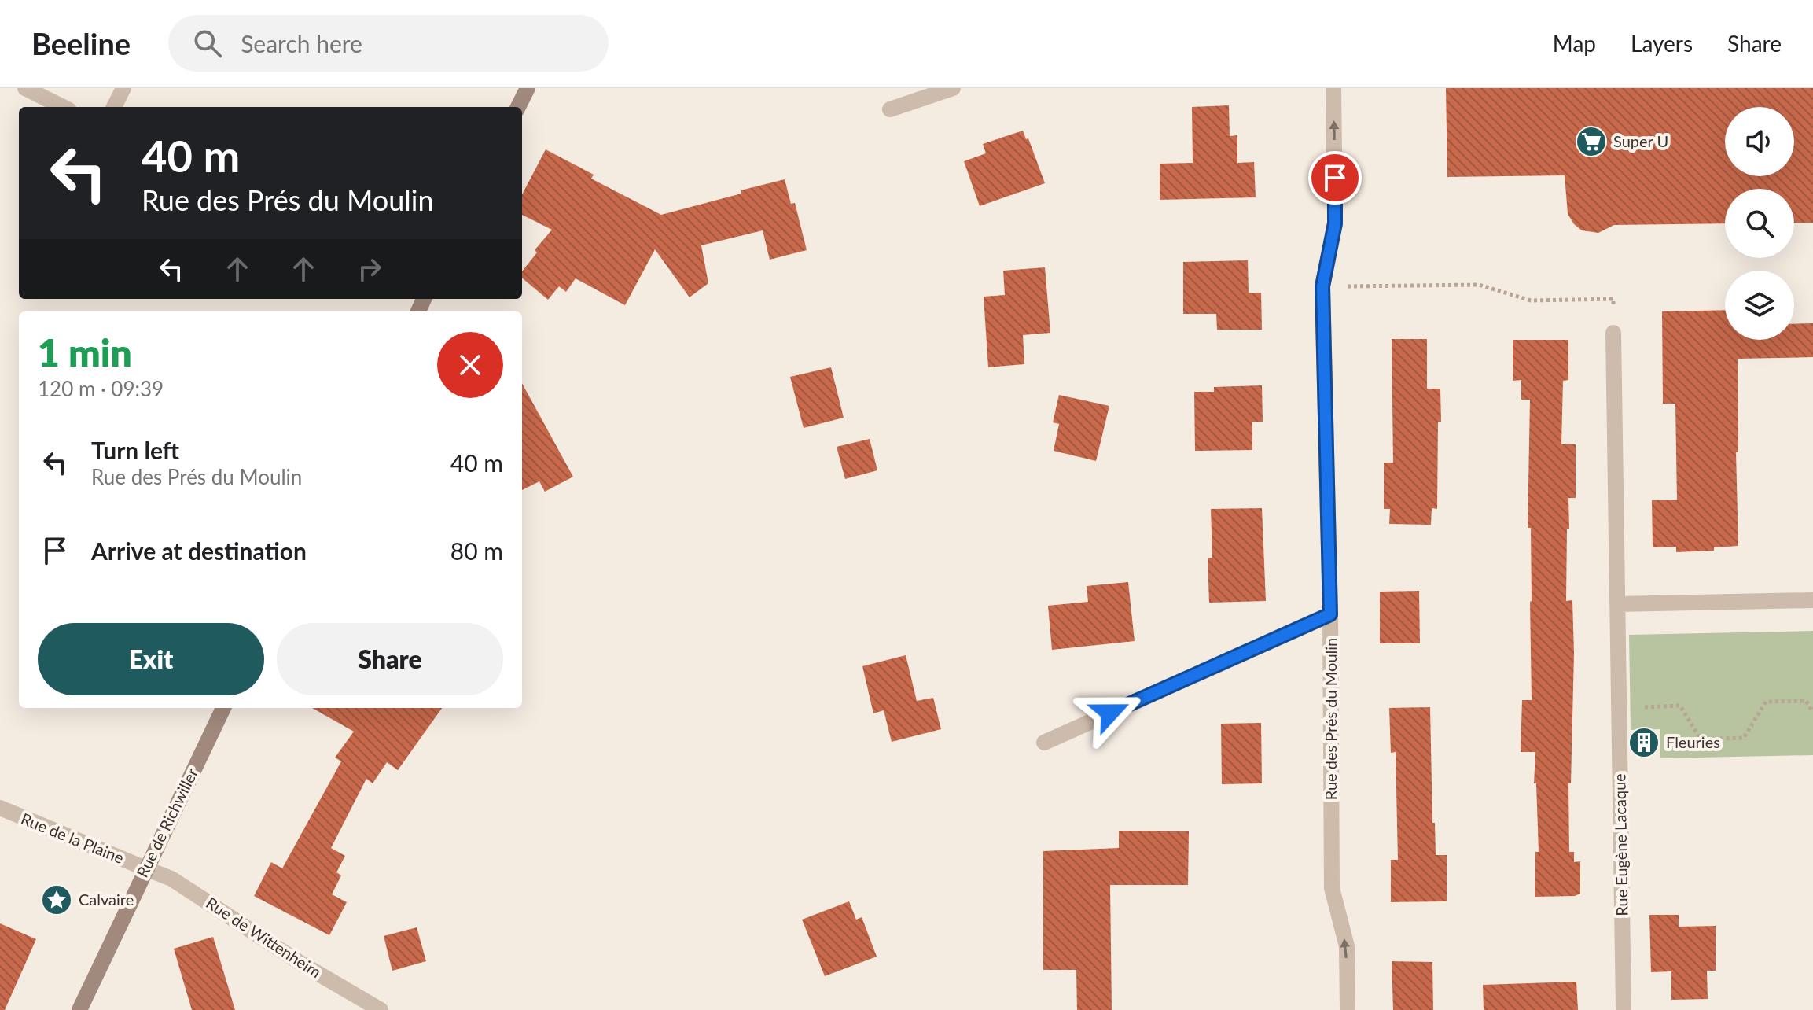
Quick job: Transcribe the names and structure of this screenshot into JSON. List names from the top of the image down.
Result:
{
  "streets": {
    "main road": ["Rue de Richwiller"],
    "street": [
      "Rue des Prés du Moulin",
      "Rue de la Plaine",
      "Rue Eugène Lacaque",
      "Rue de Wittenheim"
    ]
  },
  "crossings": [
    ["Rue de Richwiller", "Rue de la Plaine"],
    ["Rue de Richwiller", "Rue de Wittenheim"],
    ["Rue de la Plaine", "Rue de Wittenheim"]
  ],
  "one_way": ["Rue des Prés du Moulin"],
  "places": {
    "supermarket": ["Super U"],
    "building": ["Fleuries"],
    "place": ["Calvaire"]
  },
  "page": {
    "header": "Beeline",
    "search": "Search here",
    "nav": ["Map", "Layers", "Share"],
    "turn": ["40 m", "Rue des Prés du Moulin"],
    "heading": ["1 min", "120 m · 09:39"],
    "list": [
      {
        "name": "Turn left",
        "note": "Rue des Prés du Moulin",
        "value": "40 m"
      },
      {
        "name": "Arrive at destination",
        "value": "80 m"
      }
    ],
    "buttons": ["Exit", "Share"]
  }
}
